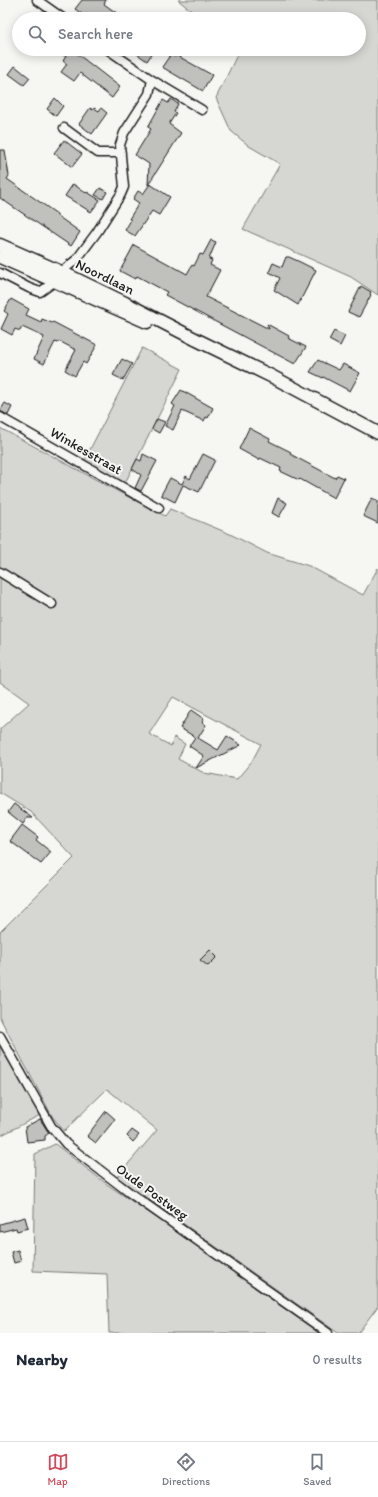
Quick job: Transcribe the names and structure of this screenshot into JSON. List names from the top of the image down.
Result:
{
  "streets": {
    "main road": ["Noordlaan"],
    "street": ["Winkesstraat", "Oude Postweg"]
  },
  "page": {
    "search": "Search here",
    "heading": ["Nearby", "0 results"],
    "nav": ["Map", "Directions", "Saved"]
  }
}
